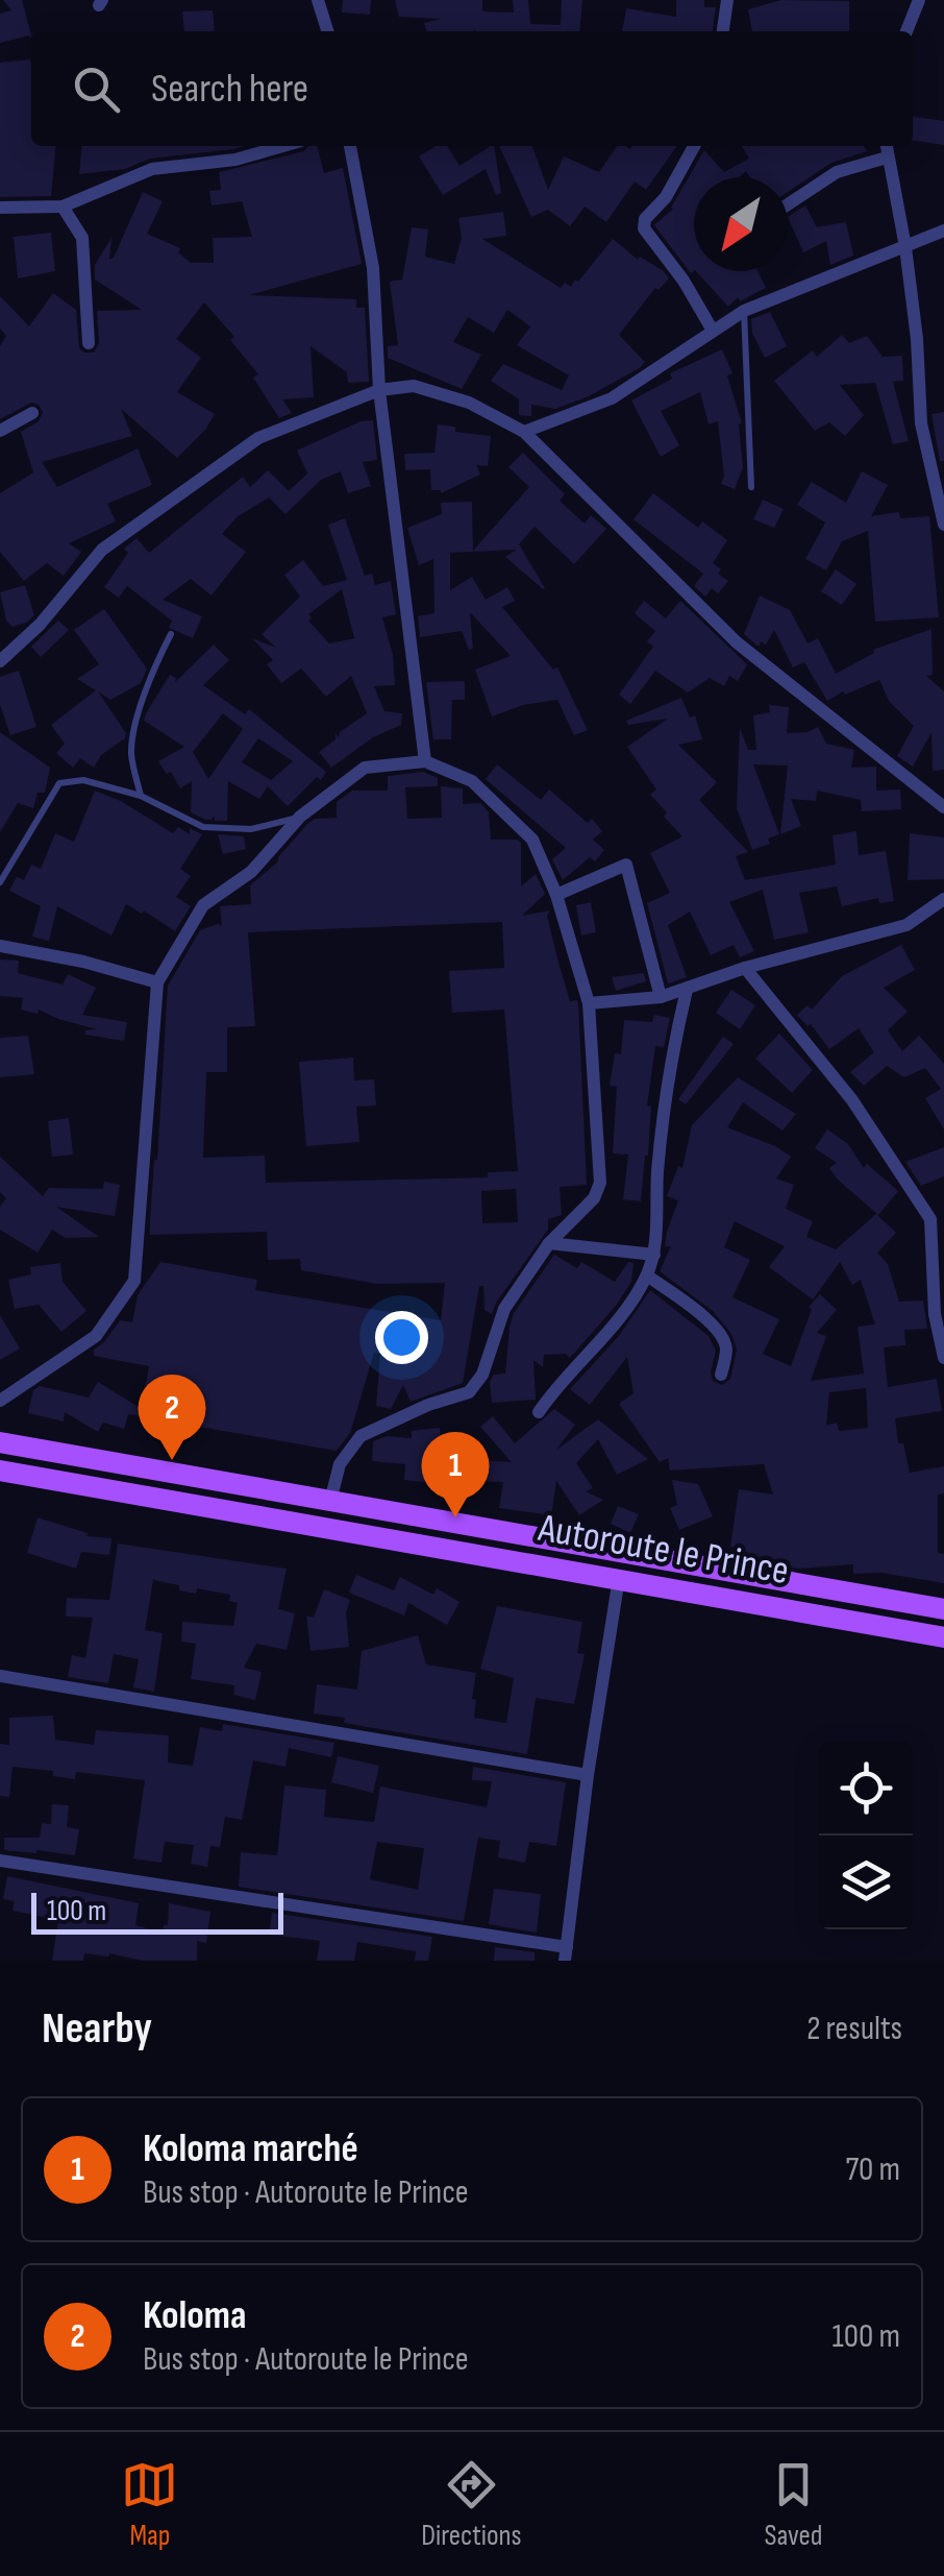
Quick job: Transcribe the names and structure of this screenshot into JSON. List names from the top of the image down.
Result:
{
  "streets": {
    "main road": ["Autoroute le Prince"]
  },
  "scale_bar": "100 m",
  "north": "bottom left",
  "page": {
    "search": "Search here",
    "pins": ["2", "1"],
    "scale": "100 m",
    "heading": ["Nearby", "2 results"],
    "list": [
      {
        "mark": "1",
        "name": "Koloma marché",
        "note": "Bus stop · Autoroute le Prince",
        "value": "70 m"
      },
      {
        "mark": "2",
        "name": "Koloma",
        "note": "Bus stop · Autoroute le Prince",
        "value": "100 m"
      }
    ],
    "nav": ["Map", "Directions", "Saved"]
  }
}
